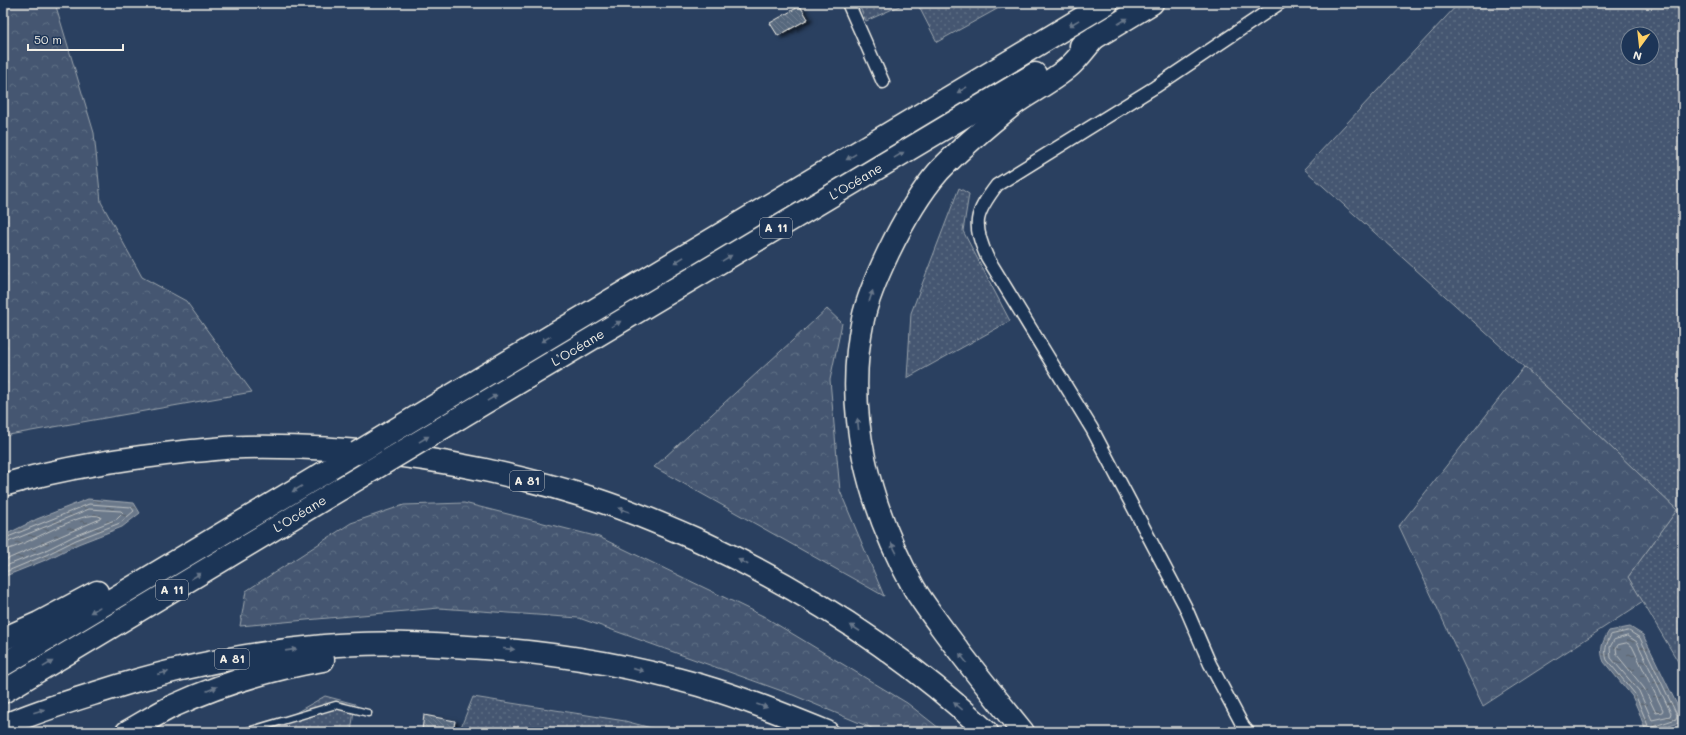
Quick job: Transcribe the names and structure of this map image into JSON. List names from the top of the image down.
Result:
{
  "streets": {
    "highway": ["L’Océane", "A 11", "A 81"]
  },
  "scale_bar": "50 m",
  "north": "bottom"
}
